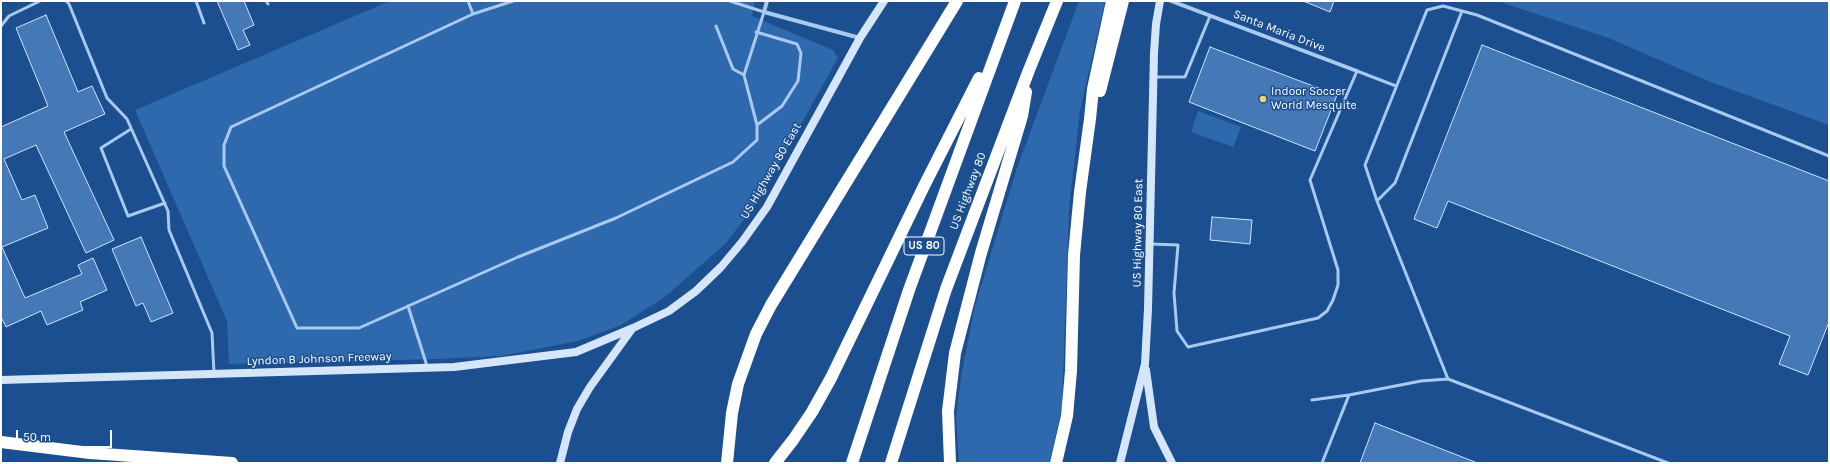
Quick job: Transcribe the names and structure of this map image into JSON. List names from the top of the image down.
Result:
{
  "streets": {
    "highway": ["US Highway 80", "US 80"],
    "main road": ["US Highway 80 East", "Lyndon B Johnson Freeway"],
    "street": ["Santa Maria Drive"]
  },
  "crossings": [
    ["US Highway 80 East", "Lyndon B Johnson Freeway"]
  ],
  "places": ["Indoor Soccer World Mesquite"],
  "scale_bar": "50 m"
}
